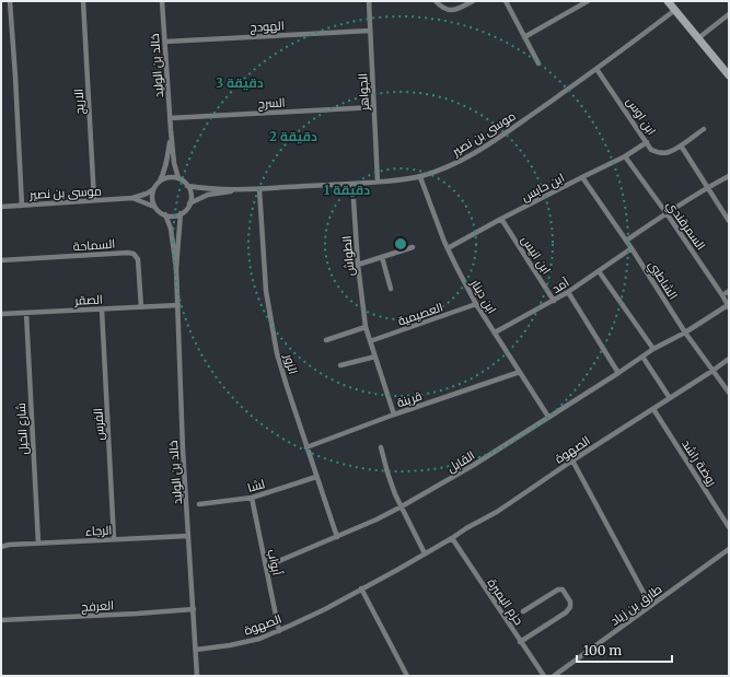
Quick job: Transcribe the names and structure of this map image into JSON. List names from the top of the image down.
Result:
{
  "streets": {
    "street": [
      "الهودج",
      "خالد بن الوليد",
      "الجواهر",
      "الاريج",
      "السرج",
      "ابن اوس",
      "موسى بن نصير",
      "ابن حابس",
      "السمرقندي",
      "السماحة",
      "ابن انيس",
      "الطواش",
      "الشاطبي",
      "آمد",
      "ابن دينار",
      "الصقر",
      "العصيمية",
      "الزور",
      "قرينة",
      "الفرس",
      "شارع الخيل",
      "الصهوة",
      "القابل",
      "روضة راشد",
      "لشا",
      "الرجاء",
      "أبواب",
      "حزم البمبرة",
      "طارق بن زياد",
      "العرفج"
    ]
  },
  "crossings": [
    ["الهودج", "خالد بن الوليد"],
    ["الهودج", "الجواهر"],
    ["خالد بن الوليد", "السرج"],
    ["خالد بن الوليد", "موسى بن نصير"],
    ["خالد بن الوليد", "الصقر"],
    ["خالد بن الوليد", "الصهوة"],
    ["خالد بن الوليد", "الرجاء"],
    ["خالد بن الوليد", "العرفج"],
    ["الجواهر", "السرج"],
    ["الجواهر", "موسى بن نصير"],
    ["الاريج", "موسى بن نصير"],
    ["ابن اوس", "موسى بن نصير"],
    ["ابن اوس", "ابن حابس"],
    ["موسى بن نصير", "الطواش"],
    ["موسى بن نصير", "ابن دينار"],
    ["موسى بن نصير", "الزور"],
    ["ابن حابس", "السمرقندي"],
    ["ابن حابس", "ابن انيس"],
    ["ابن حابس", "الشاطبي"],
    ["ابن حابس", "ابن دينار"],
    ["السمرقندي", "القابل"],
    ["السماحة", "الصقر"],
    ["ابن انيس", "آمد"],
    ["الطواش", "العصيمية"],
    ["الطواش", "قرينة"],
    ["الشاطبي", "آمد"],
    ["الشاطبي", "الصهوة"],
    ["الشاطبي", "القابل"],
    ["آمد", "ابن دينار"],
    ["ابن دينار", "العصيمية"],
    ["ابن دينار", "قرينة"],
    ["ابن دينار", "القابل"],
    ["الصقر", "الفرس"],
    ["الصقر", "شارع الخيل"],
    ["الزور", "قرينة"],
    ["الزور", "القابل"],
    ["الزور", "لشا"],
    ["الفرس", "الرجاء"],
    ["شارع الخيل", "الرجاء"],
    ["الصهوة", "روضة راشد"],
    ["الصهوة", "أبواب"],
    ["الصهوة", "حزم البمبرة"],
    ["القابل", "أبواب"],
    ["لشا", "أبواب"]
  ],
  "scale_bar": "100 m",
  "rings": ["3 دقيقة", "2 دقيقة", "1 دقيقة"]
}
